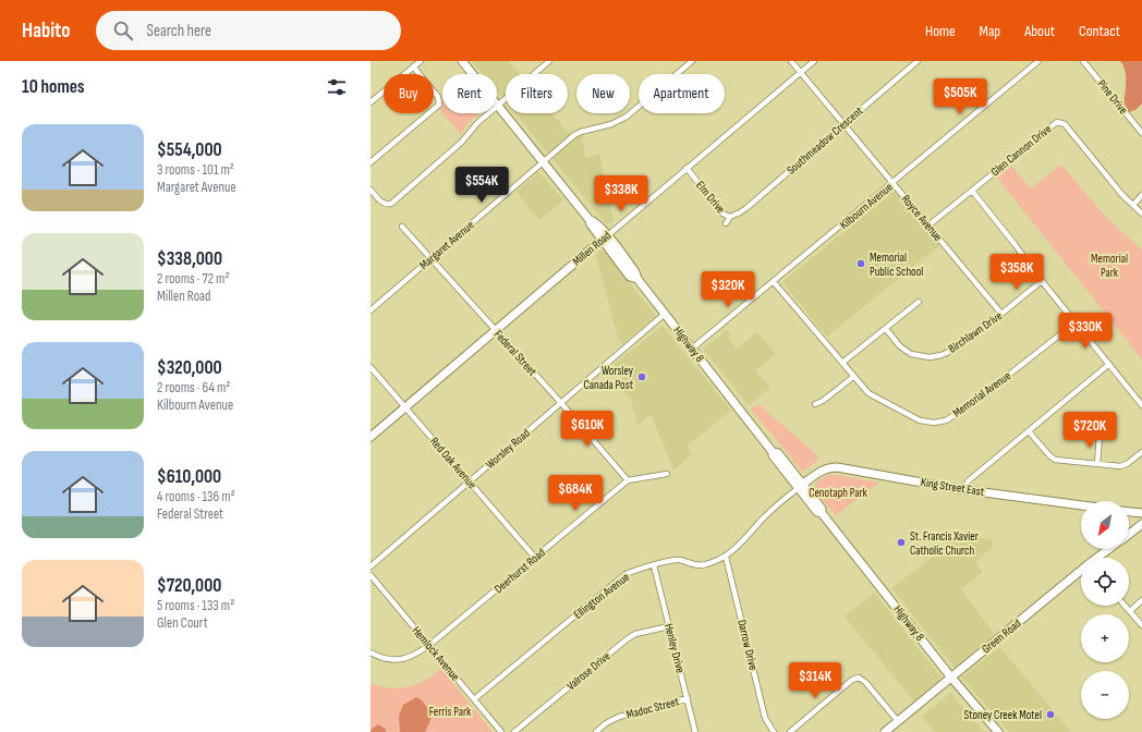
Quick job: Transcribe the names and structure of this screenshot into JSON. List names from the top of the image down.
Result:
{
  "streets": {
    "main road": [
      "Millen Road",
      "Highway 8",
      "King Street East",
      "Green Road"
    ],
    "street": [
      "Pine Drive",
      "Southmeadow Crescent",
      "Glen Cannon Drive",
      "Elm Drive",
      "Kilbourn Avenue",
      "Royce Avenue",
      "Margaret Avenue",
      "Birchlawn Drive",
      "Federal Street",
      "Memorial Avenue",
      "Worsley Road",
      "Red Oak Avenue",
      "Deerhurst Road",
      "Ellington Avenue",
      "Darrow Drive",
      "Henley Drive",
      "Hemlock Avenue",
      "Valrose Drive",
      "Madoc Street"
    ]
  },
  "crossings": [
    ["Southmeadow Crescent", "Elm Drive"],
    ["Southmeadow Crescent", "Royce Avenue"],
    ["Glen Cannon Drive", "Royce Avenue"],
    ["Elm Drive", "Millen Road"],
    ["Kilbourn Avenue", "Royce Avenue"],
    ["Kilbourn Avenue", "Highway 8"],
    ["Kilbourn Avenue", "Memorial Avenue"],
    ["Royce Avenue", "Millen Road"],
    ["Royce Avenue", "Birchlawn Drive"],
    ["Margaret Avenue", "Highway 8"],
    ["Margaret Avenue", "Federal Street"],
    ["Millen Road", "Highway 8"],
    ["Millen Road", "Federal Street"],
    ["Millen Road", "Red Oak Avenue"],
    ["Highway 8", "Worsley Road"],
    ["Highway 8", "King Street East"],
    ["Highway 8", "Ellington Avenue"],
    ["Highway 8", "Green Road"],
    ["Federal Street", "Worsley Road"],
    ["Federal Street", "Deerhurst Road"],
    ["Worsley Road", "Red Oak Avenue"],
    ["Red Oak Avenue", "Deerhurst Road"],
    ["King Street East", "Ellington Avenue"],
    ["Deerhurst Road", "Hemlock Avenue"],
    ["Ellington Avenue", "Darrow Drive"],
    ["Ellington Avenue", "Henley Drive"],
    ["Ellington Avenue", "Hemlock Avenue"],
    ["Henley Drive", "Valrose Drive"],
    ["Henley Drive", "Madoc Street"]
  ],
  "parks": ["Memorial Park", "Cenotaph Park", "Ferris Park"],
  "places": [
    "Memorial Public School",
    "Worsley Canada Post",
    "St. Francis Xavier Catholic Church",
    "Stoney Creek Motel"
  ],
  "north": "bottom left",
  "page": {
    "header": "Habito",
    "search": "Search here",
    "nav": [
      "Home",
      "Map",
      "About",
      "Contact"
    ],
    "heading": "10 homes",
    "chip": [
      "Buy",
      "Rent",
      "Filters",
      "New",
      "Apartment"
    ],
    "price": [
      "$505K",
      "$554K",
      "$338K",
      "$358K",
      "$320K",
      "$330K",
      "$610K",
      "$720K",
      "$684K",
      "$314K"
    ],
    "list": [
      {
        "name": "$554,000",
        "note": "3 rooms · 101 m² · Margaret Avenue"
      },
      {
        "name": "$338,000",
        "note": "2 rooms · 72 m² · Millen Road"
      },
      {
        "name": "$320,000",
        "note": "2 rooms · 64 m² · Kilbourn Avenue"
      },
      {
        "name": "$610,000",
        "note": "4 rooms · 136 m² · Federal Street"
      },
      {
        "name": "$720,000",
        "note": "5 rooms · 133 m² · Glen Court"
      }
    ],
    "map_buttons": ["+", "−"]
  }
}
